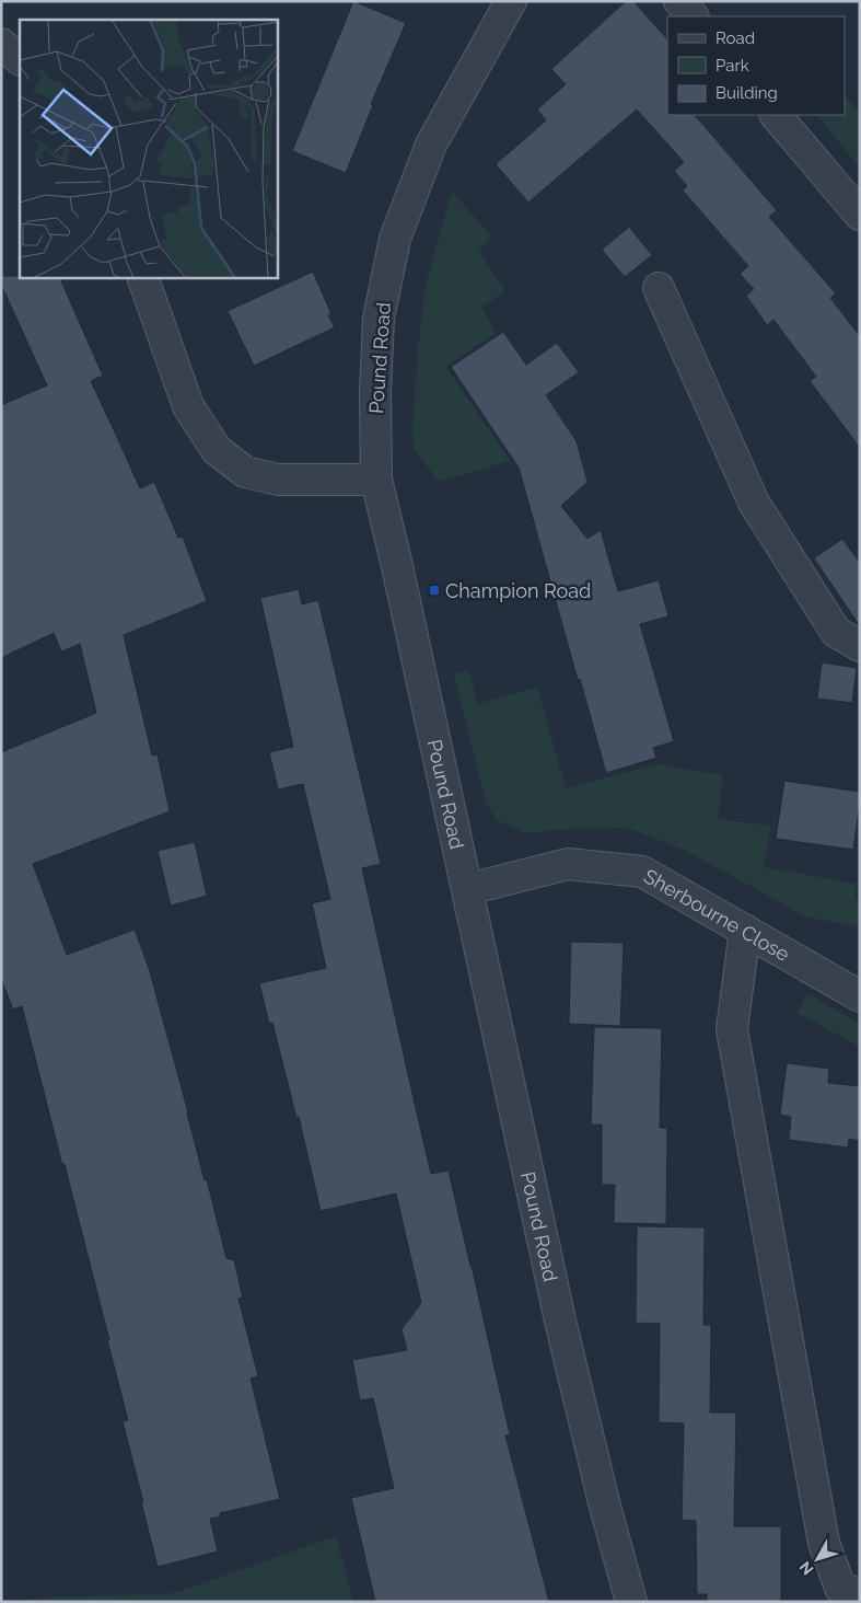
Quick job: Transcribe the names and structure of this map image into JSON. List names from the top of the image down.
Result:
{
  "streets": {
    "street": ["Pound Road", "Sherbourne Close"]
  },
  "crossings": [
    ["Pound Road", "Sherbourne Close"]
  ],
  "places": {
    "transit": ["Champion Road"]
  },
  "legend": ["Road", "Park", "Building"],
  "north": "bottom left"
}
